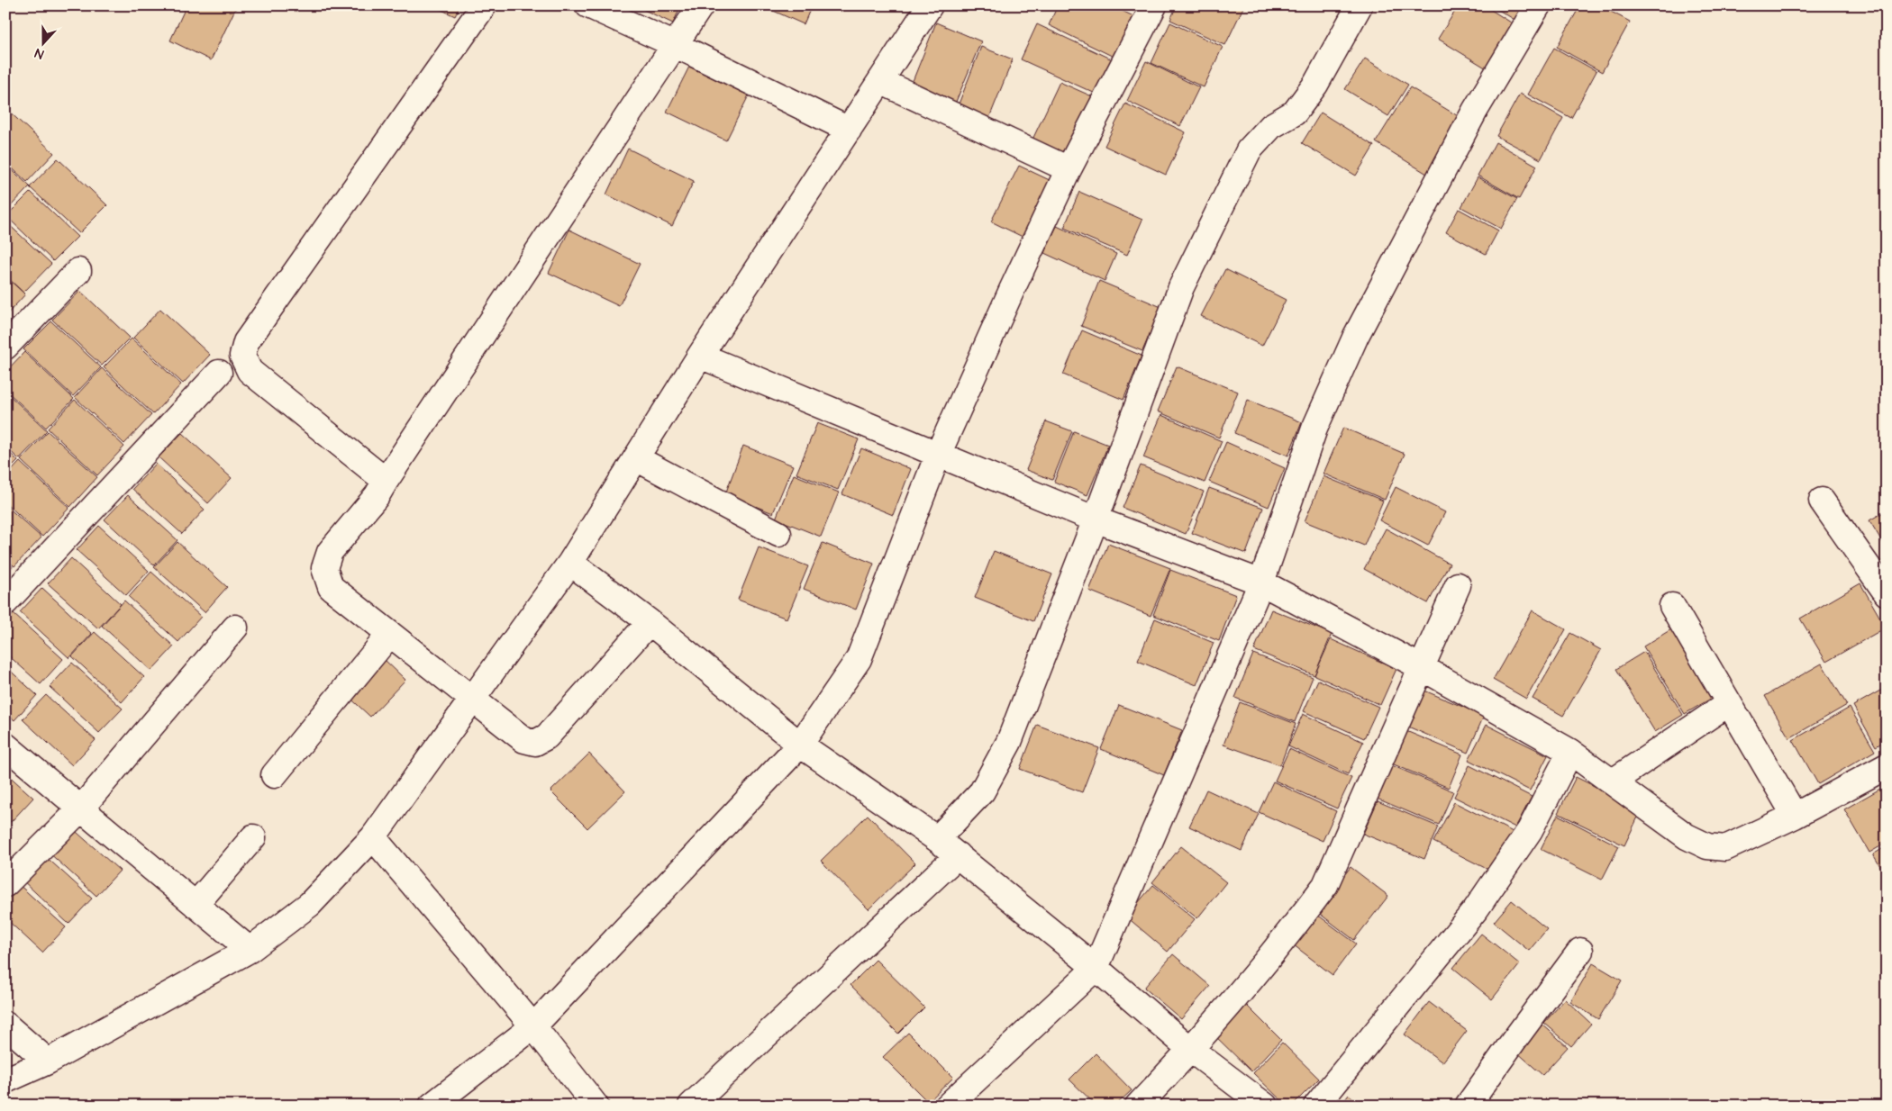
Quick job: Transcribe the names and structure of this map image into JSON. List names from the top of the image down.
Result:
{
  "north": "bottom"
}
